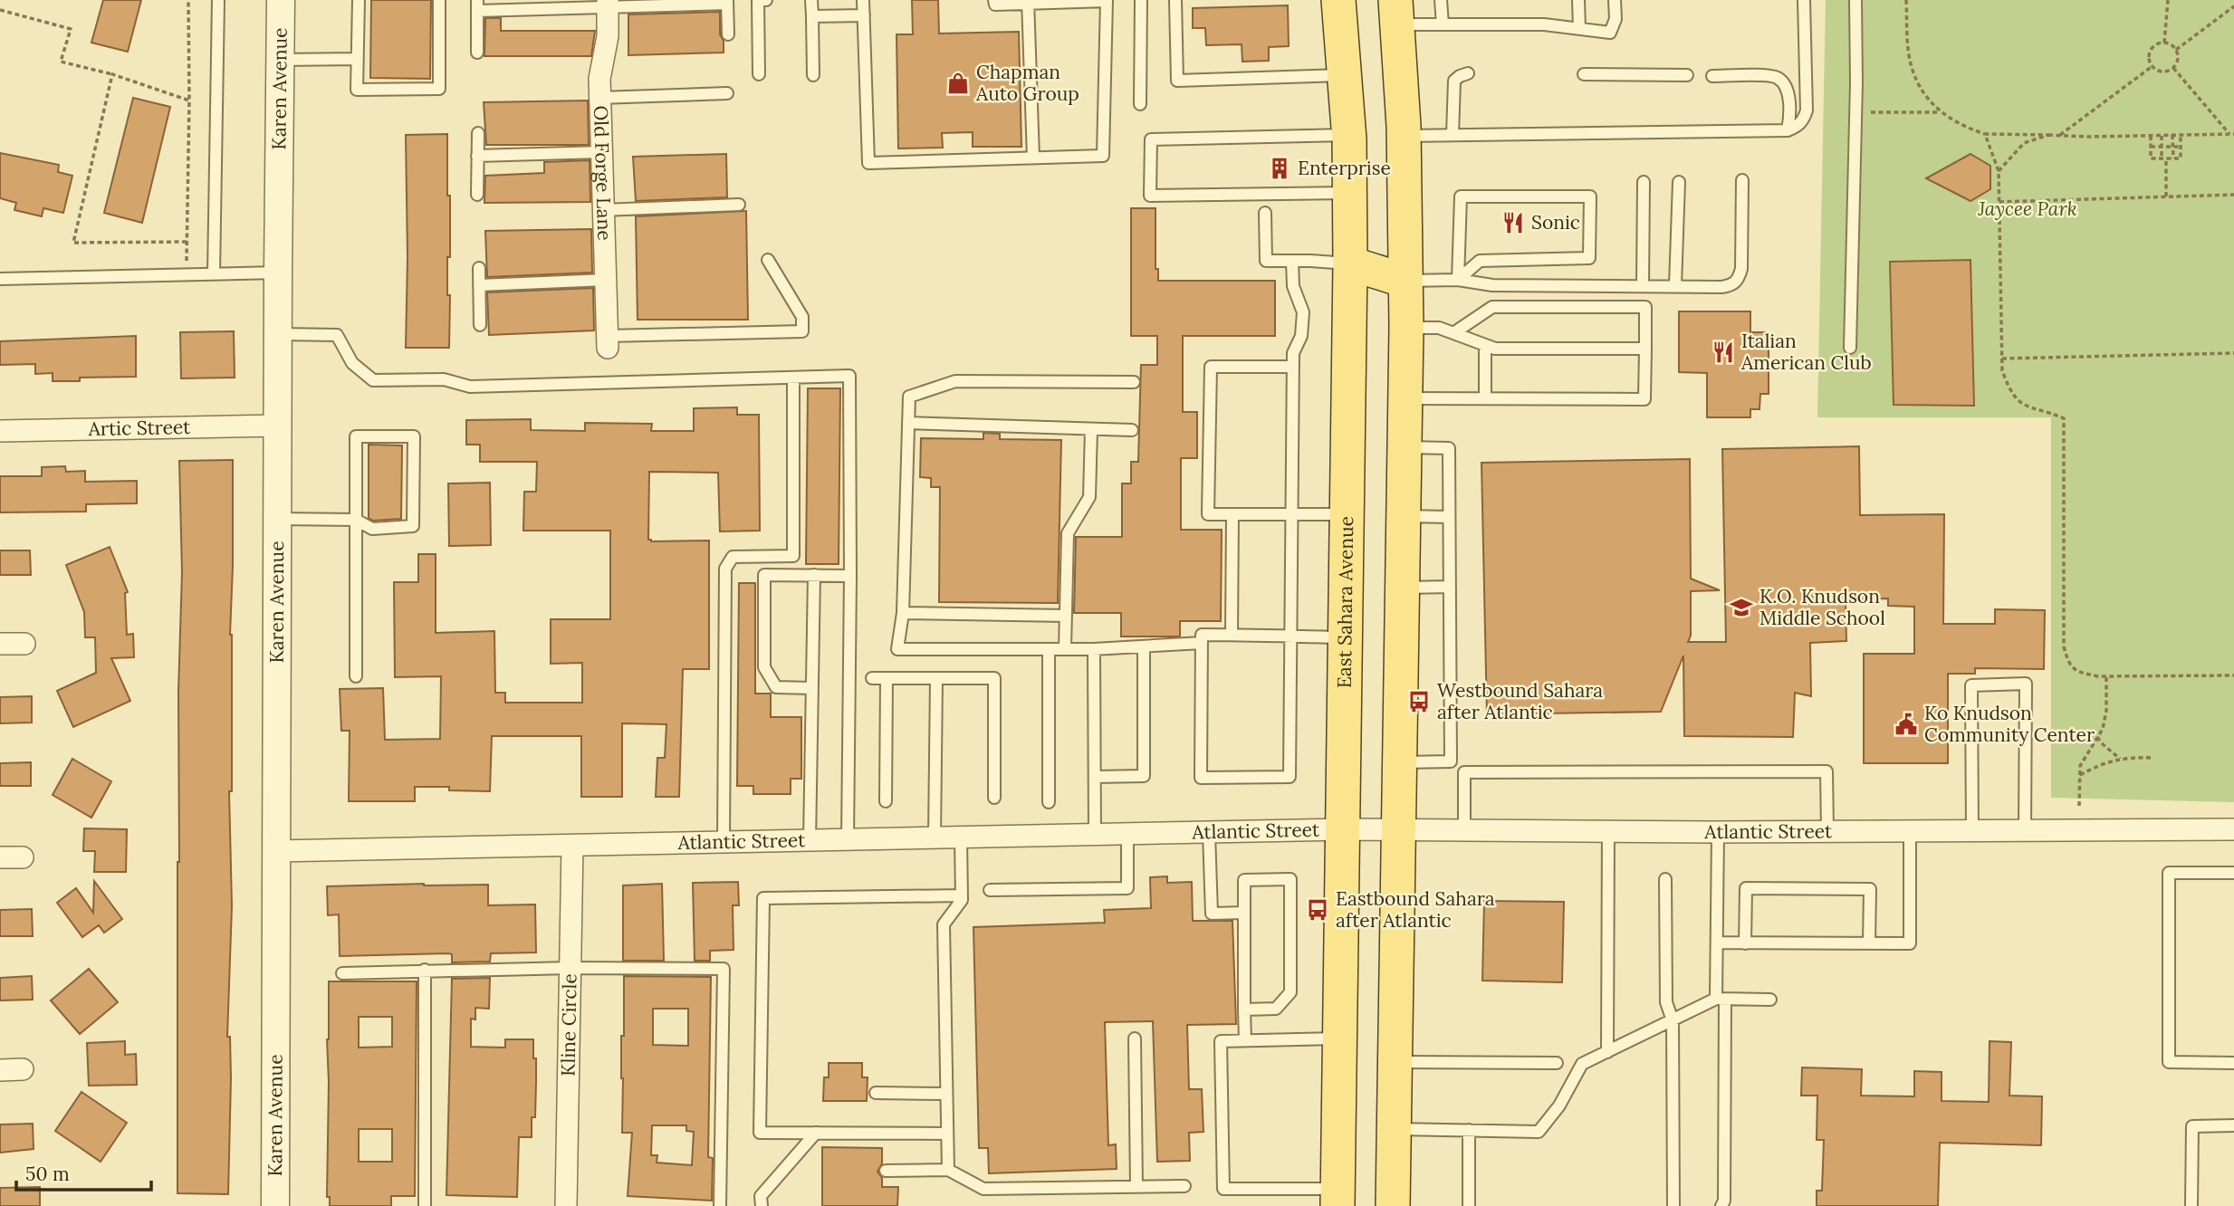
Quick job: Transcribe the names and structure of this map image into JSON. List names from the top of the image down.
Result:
{
  "streets": {
    "main road": ["East Sahara Avenue"],
    "street": [
      "Karen Avenue",
      "Old Forge Lane",
      "Artic Street",
      "Atlantic Street",
      "Kline Circle"
    ]
  },
  "crossings": [
    ["Karen Avenue", "Artic Street"],
    ["Karen Avenue", "Atlantic Street"],
    ["East Sahara Avenue", "Atlantic Street"],
    ["Atlantic Street", "Kline Circle"]
  ],
  "parks": ["Jaycee Park"],
  "places": {
    "shop": ["Chapman Auto Group"],
    "building": ["Enterprise"],
    "restaurant": ["Sonic", "Italian American Club"],
    "school or university": ["K.O. Knudson Middle School"],
    "bus stop": ["Westbound Sahara after Atlantic", "Eastbound Sahara after Atlantic"],
    "public building": ["Ko Knudson Community Center"]
  },
  "scale_bar": "50 m"
}
